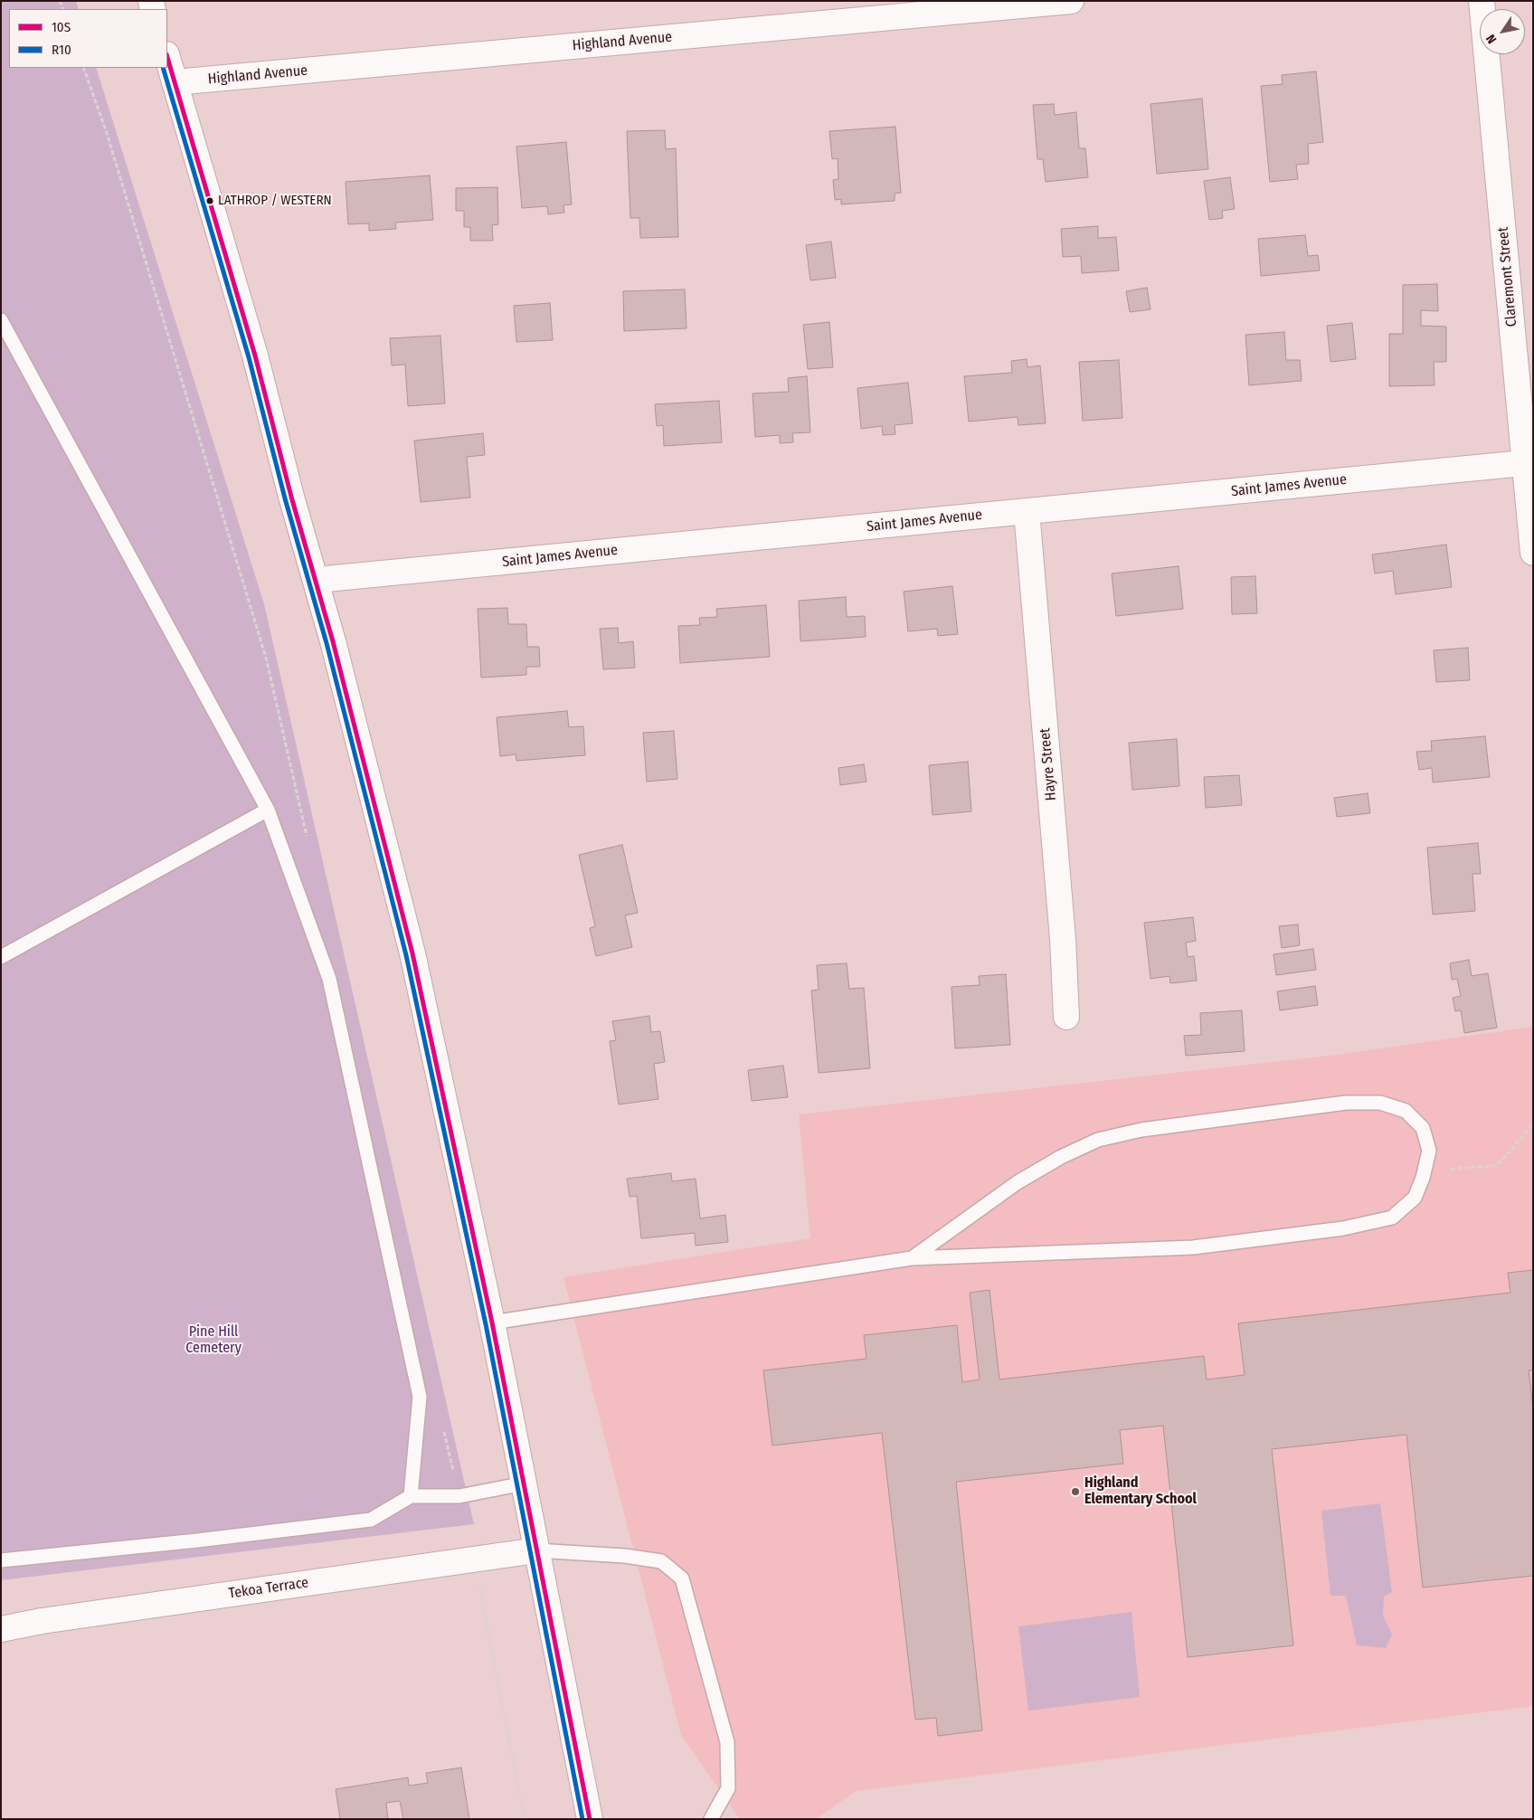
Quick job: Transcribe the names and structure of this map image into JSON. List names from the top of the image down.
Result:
{
  "streets": {
    "street": [
      "Highland Avenue",
      "Claremont Street",
      "Saint James Avenue",
      "Hayre Street",
      "Tekoa Terrace"
    ]
  },
  "crossings": [
    ["Claremont Street", "Saint James Avenue"],
    ["Saint James Avenue", "Hayre Street"]
  ],
  "parks": ["Pine Hill Cemetery"],
  "places": ["LATHROP / WESTERN", "Highland Elementary School"],
  "lines": ["transit line 10S", "transit line R10"],
  "legend": ["10S", "R10"],
  "north": "bottom left"
}
